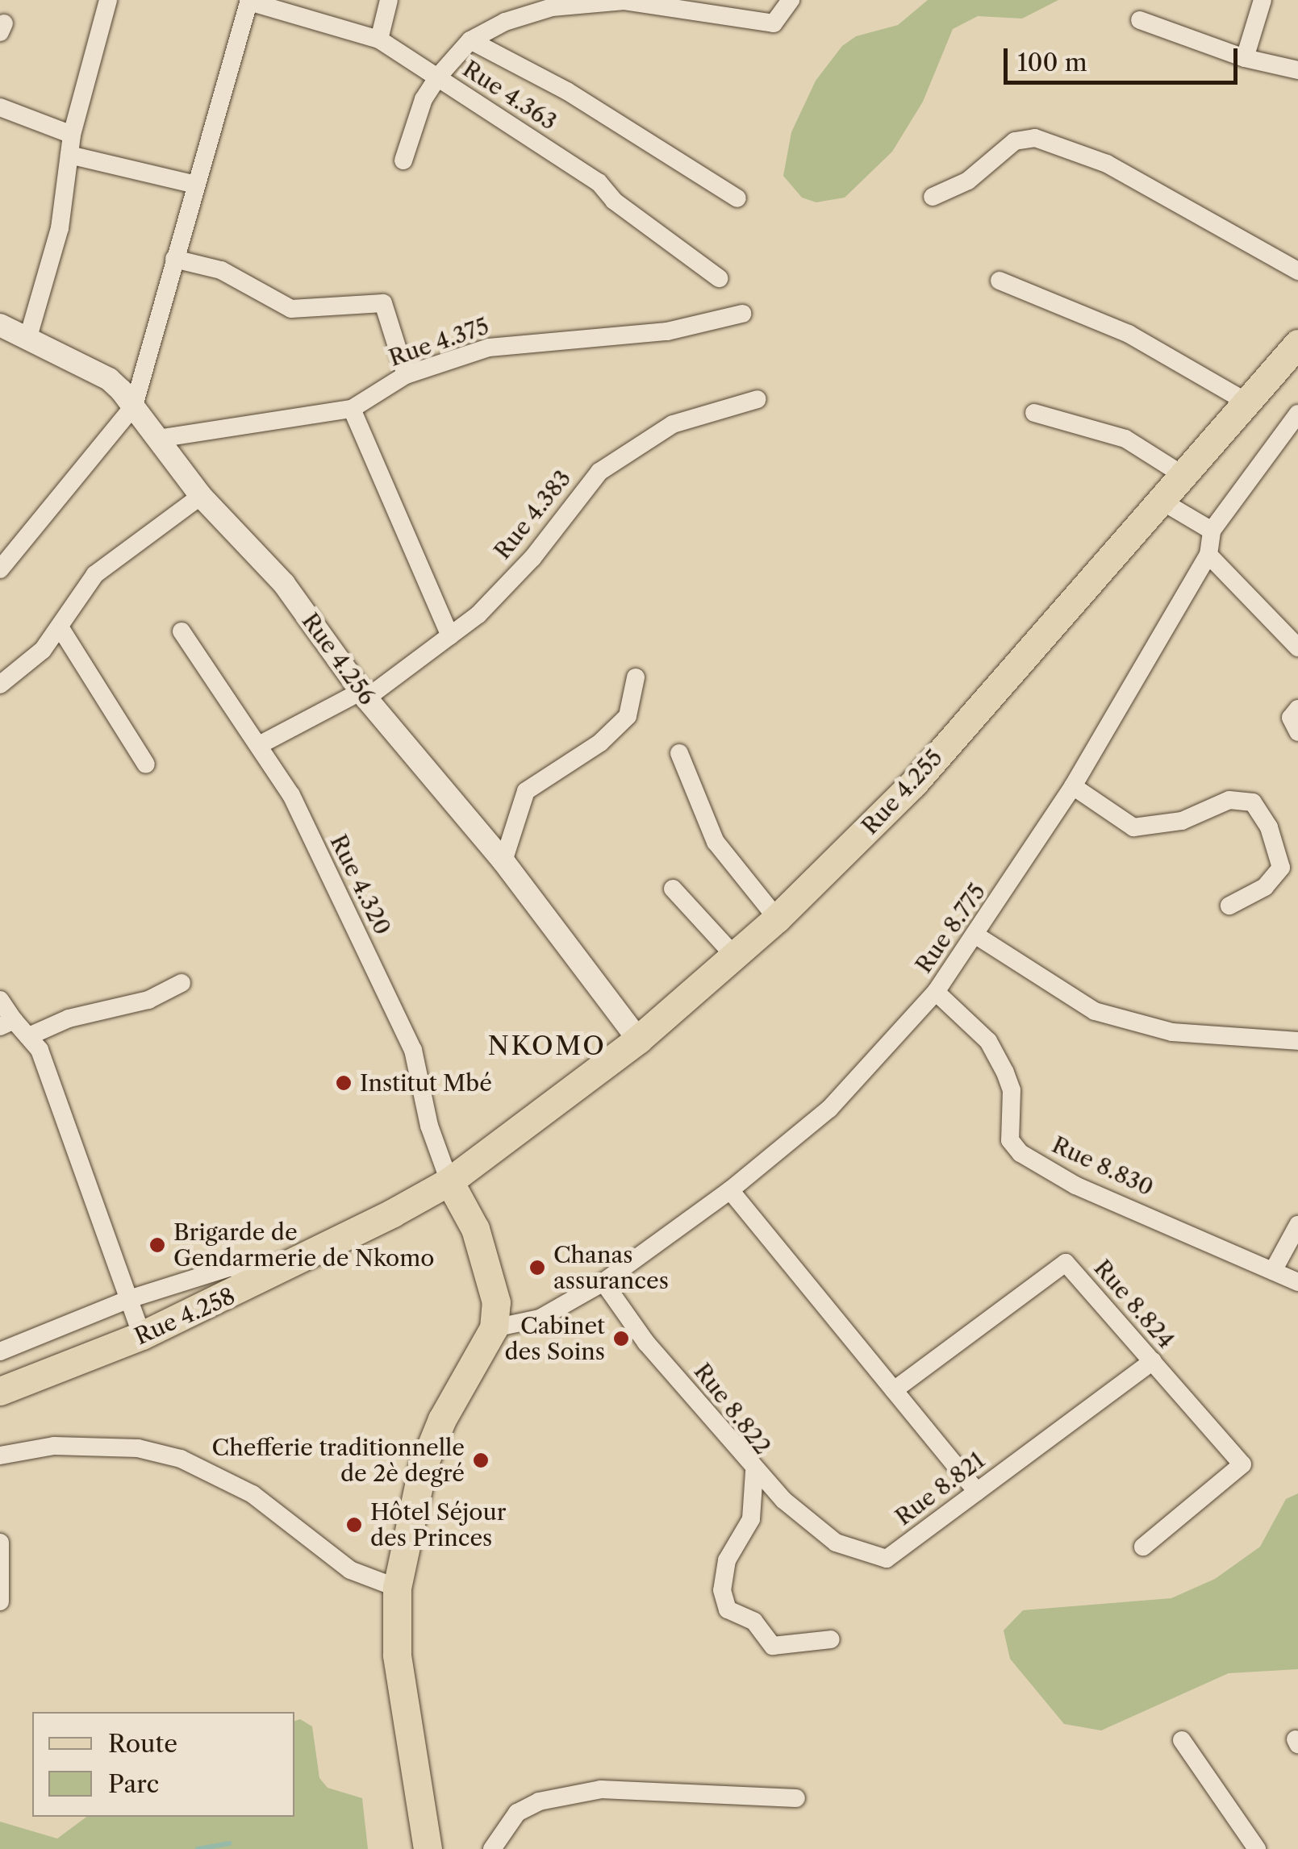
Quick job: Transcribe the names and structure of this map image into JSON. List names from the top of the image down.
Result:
{
  "streets": {
    "main road": ["Rue 4.255", "Rue 4.258"],
    "street": [
      "Rue 4.363",
      "Rue 4.375",
      "Rue 4.383",
      "Rue 4.256",
      "Rue 4.320",
      "Rue 8.775",
      "Rue 8.830",
      "Rue 8.824",
      "Rue 8.822",
      "Rue 8.821"
    ]
  },
  "crossings": [
    ["Rue 4.375", "Rue 4.256"],
    ["Rue 4.383", "Rue 4.256"],
    ["Rue 4.383", "Rue 4.320"],
    ["Rue 4.256", "Rue 4.255"],
    ["Rue 4.255", "Rue 4.320"],
    ["Rue 4.255", "Rue 4.258"],
    ["Rue 4.320", "Rue 4.258"],
    ["Rue 8.775", "Rue 8.830"],
    ["Rue 8.775", "Rue 8.822"],
    ["Rue 8.824", "Rue 8.821"],
    ["Rue 8.822", "Rue 8.821"]
  ],
  "districts": ["NKOMO"],
  "places": [
    "Institut Mbé",
    "Brigarde de Gendarmerie de Nkomo",
    "Chanas assurances",
    "Cabinet des Soins",
    "Chefferie traditionnelle de 2è degré",
    "Hôtel Séjour des Princes"
  ],
  "legend": ["Route", "Parc"],
  "scale_bar": "100 m"
}
